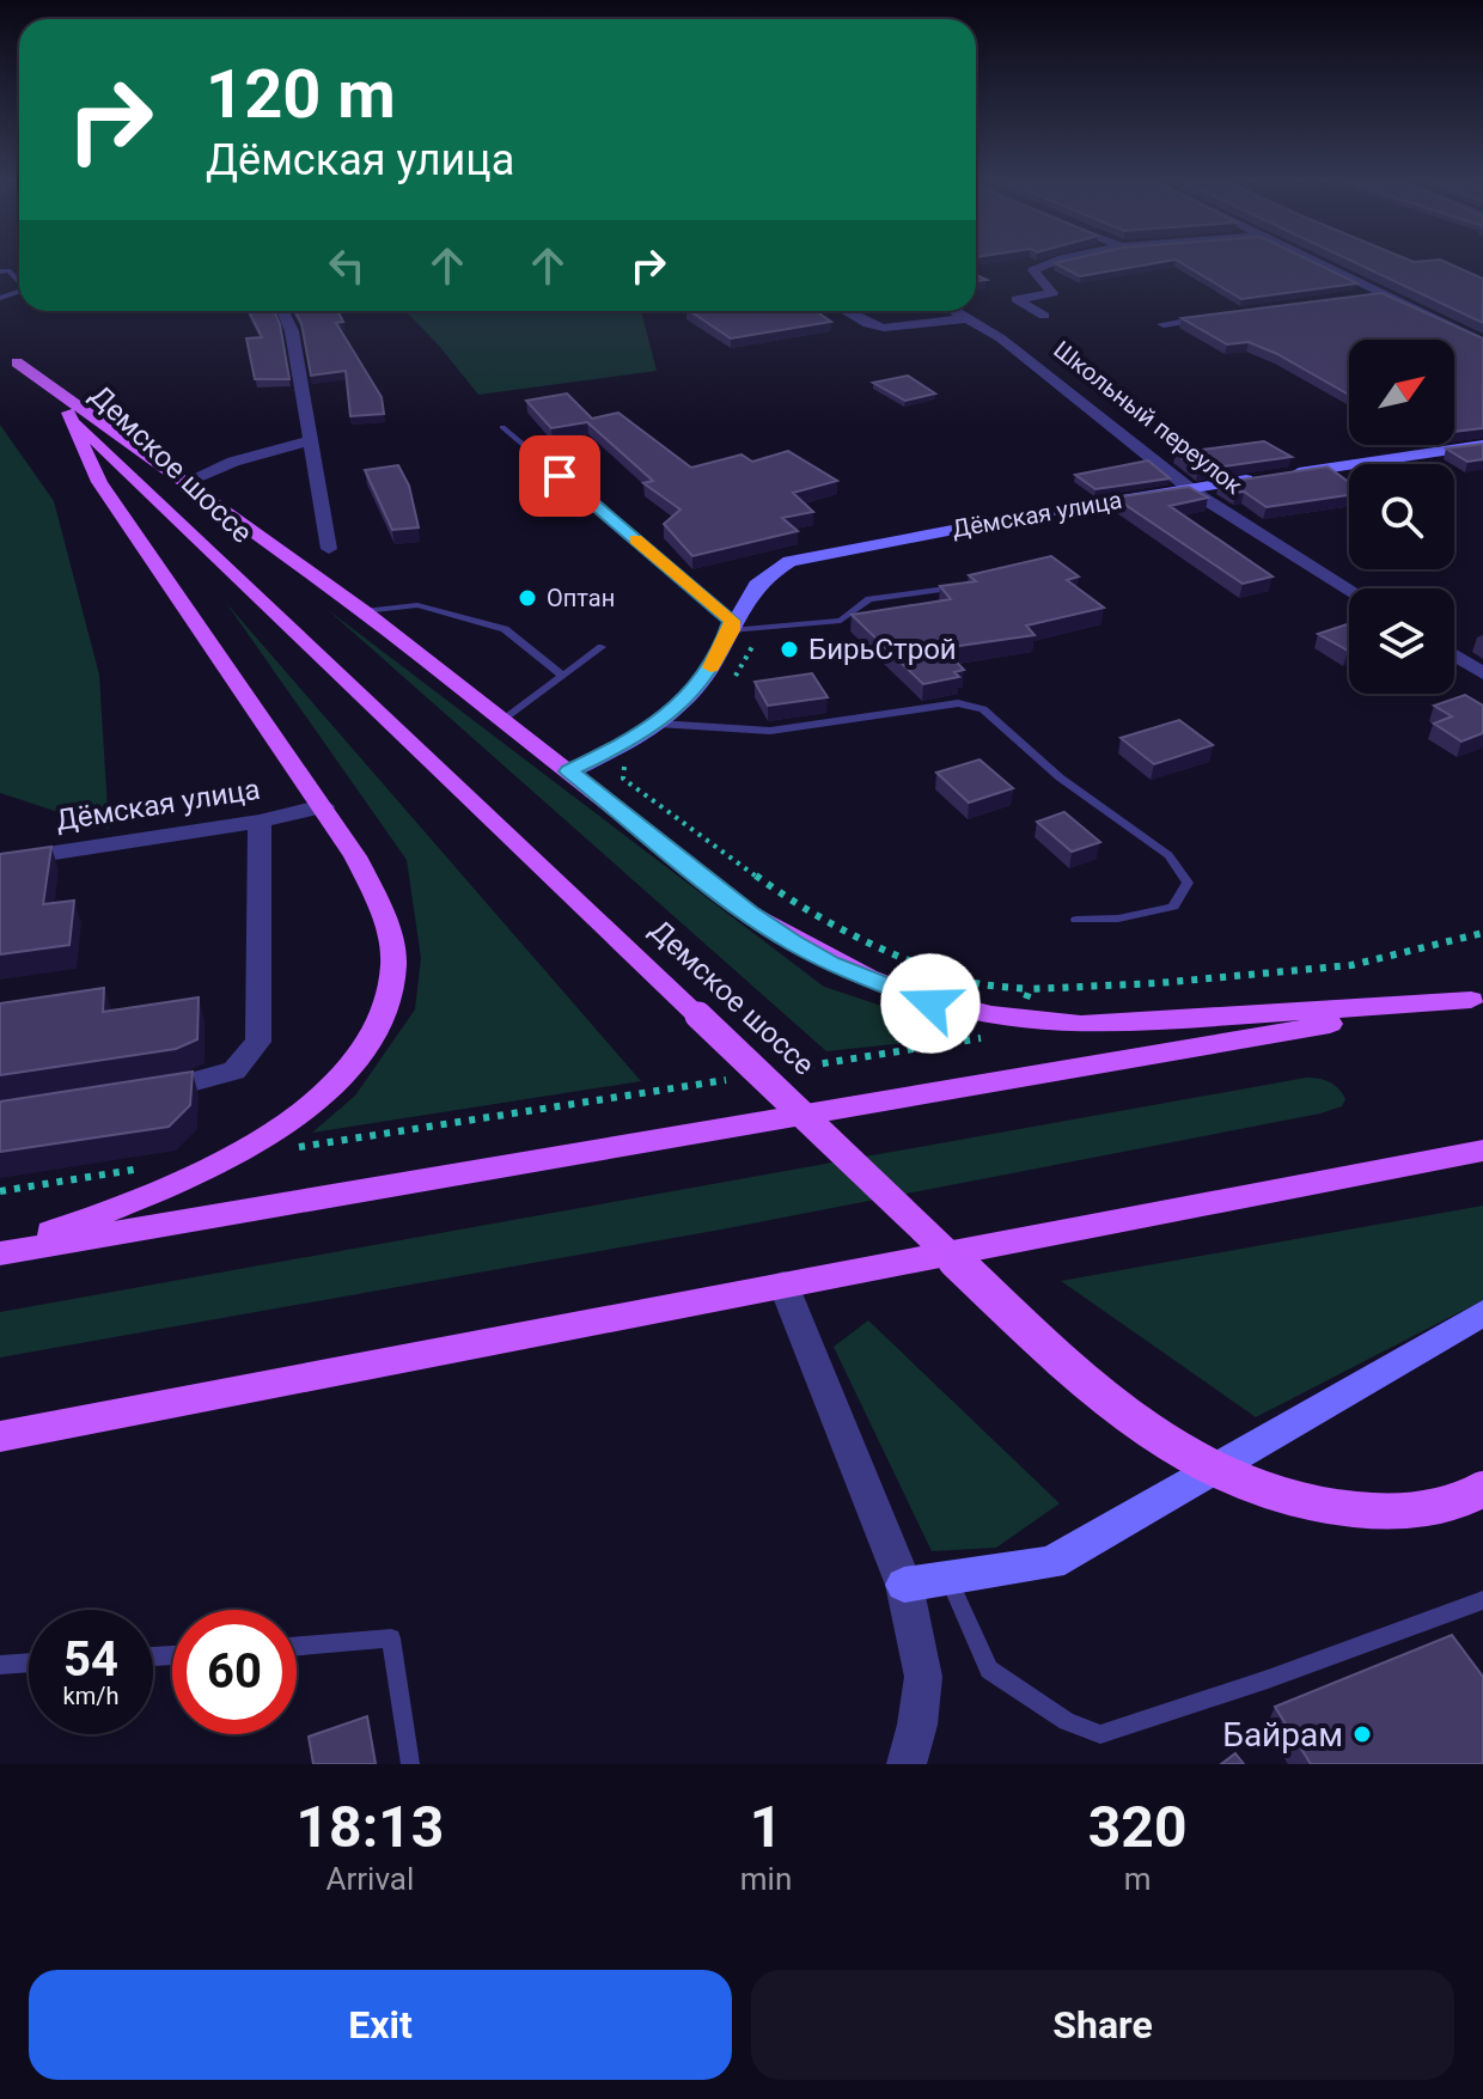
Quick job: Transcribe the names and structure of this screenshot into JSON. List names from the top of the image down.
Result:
{
  "streets": {
    "main road": ["Демское шоссе"],
    "street": ["Школьный переулок", "Дёмская улица"]
  },
  "crossings": [
    ["Школьный переулок", "Дёмская улица"],
    ["Демское шоссе", "Дёмская улица"]
  ],
  "places": ["Оптан", "БирьСтрой", "Байрам"],
  "north": "top right",
  "page": {
    "turn": ["120 m", "Дёмская улица"],
    "speed": "54 km/h",
    "limit": "60",
    "eta": [
      "18:13",
      "Arrival",
      "1",
      "min",
      "320",
      "m"
    ],
    "buttons": ["Exit", "Share"]
  }
}
